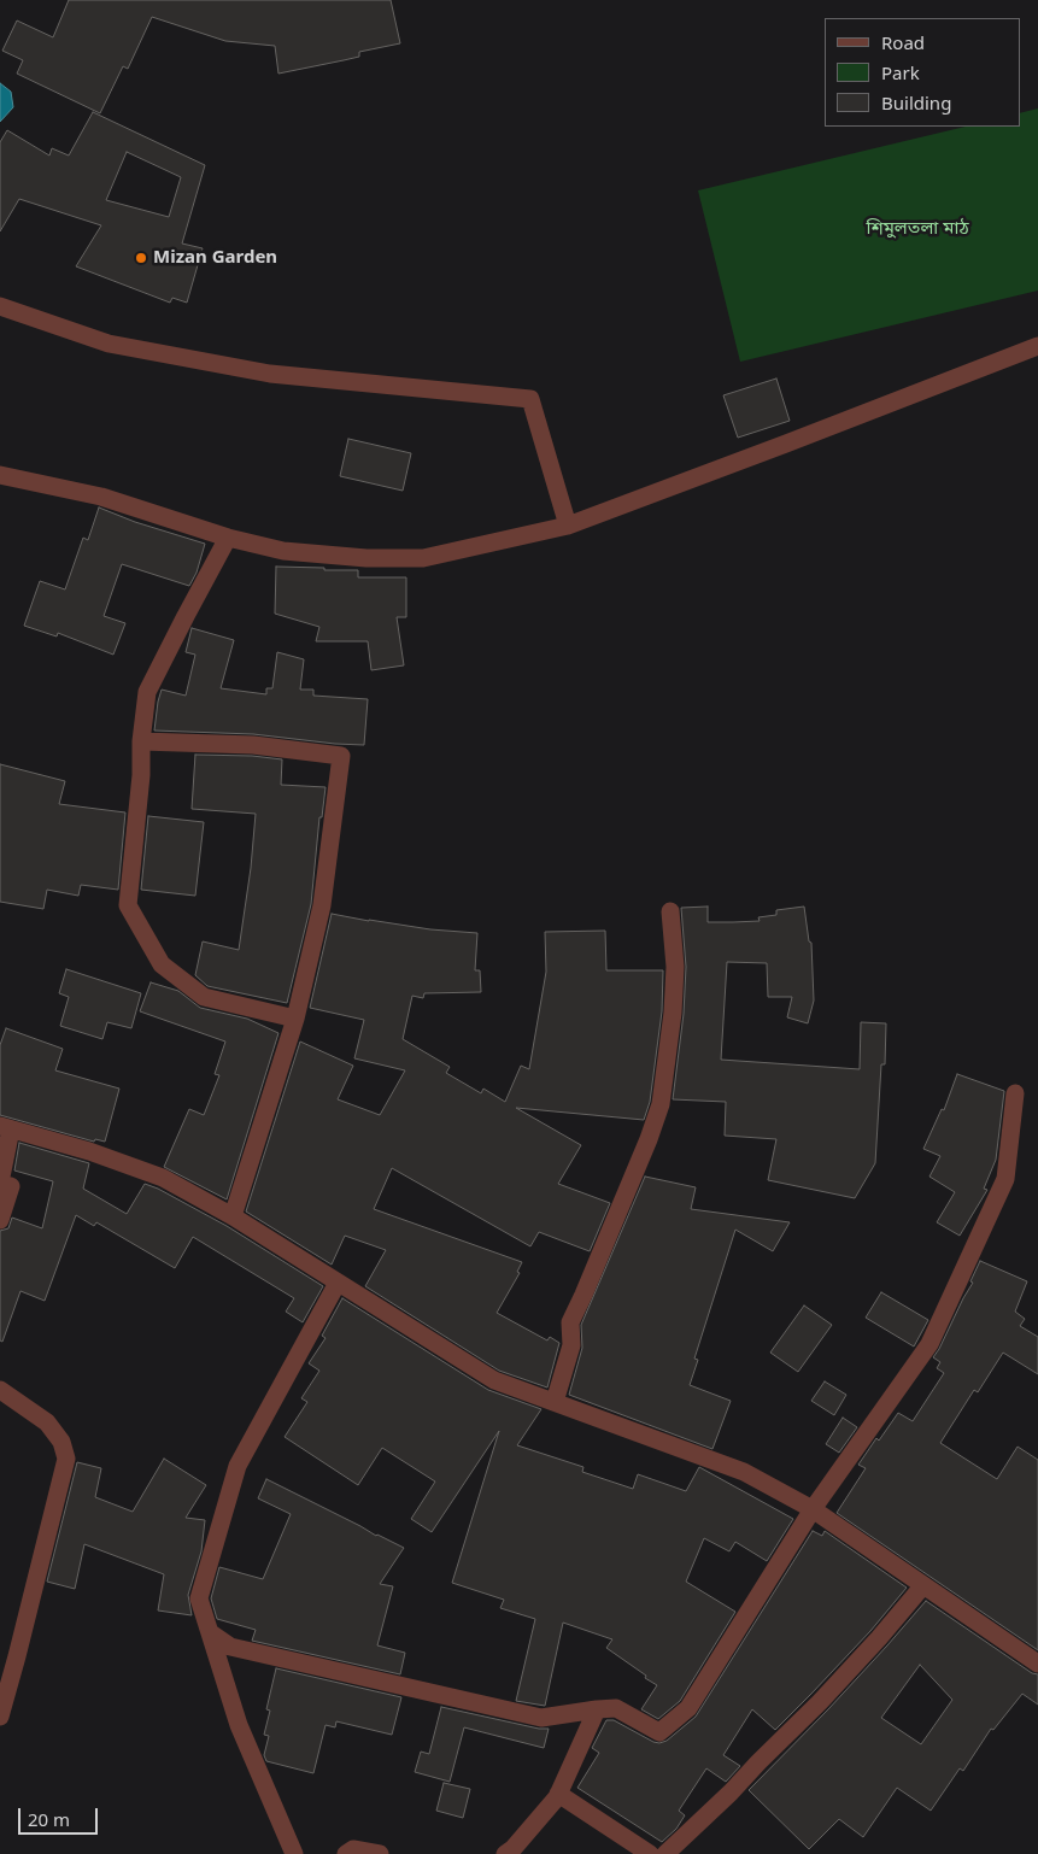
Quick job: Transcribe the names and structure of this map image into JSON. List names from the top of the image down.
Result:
{
  "parks": ["শিমুলতলা মাঠ"],
  "places": ["Mizan Garden"],
  "legend": ["Road", "Park", "Building"],
  "scale_bar": "20 m"
}
